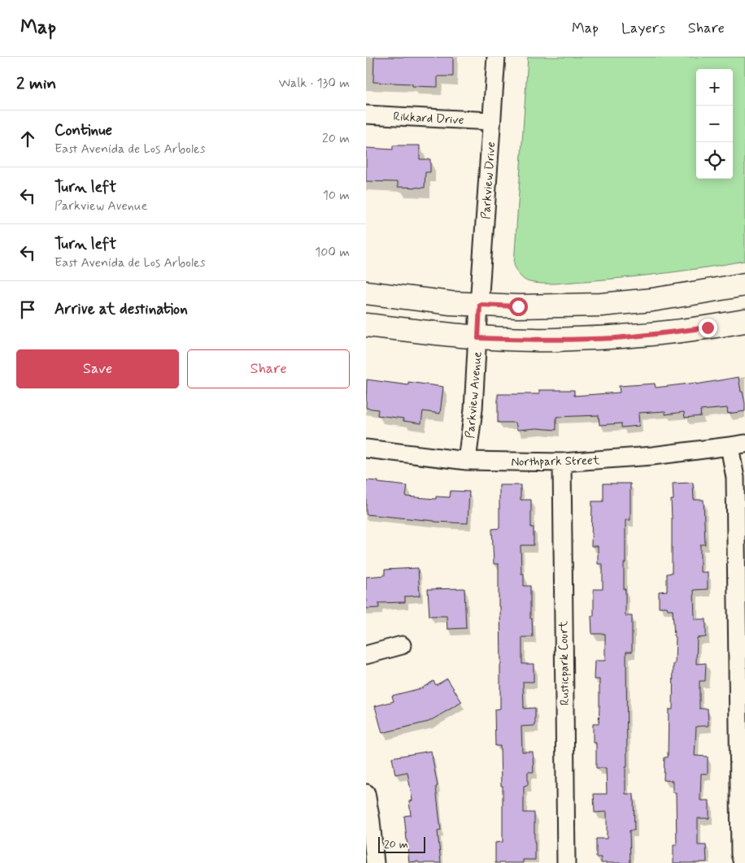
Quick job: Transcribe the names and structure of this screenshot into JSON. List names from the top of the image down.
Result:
{
  "streets": {
    "street": [
      "Rikkard Drive",
      "Parkview Drive",
      "Parkview Avenue",
      "Northpark Street",
      "Rusticpark Court"
    ]
  },
  "crossings": [
    ["Rikkard Drive", "Parkview Drive"],
    ["Parkview Drive", "Parkview Avenue"],
    ["Parkview Avenue", "Northpark Street"],
    ["Northpark Street", "Rusticpark Court"]
  ],
  "scale_bar": "20 m",
  "page": {
    "header": "Map",
    "nav": ["Map", "Layers", "Share"],
    "heading": ["2 min", "Walk · 130 m"],
    "map_buttons": ["+", "−"],
    "list": [
      ["Continue", "East Avenida de Los Arboles", "20 m"],
      ["Turn left", "Parkview Avenue", "10 m"],
      ["Turn left", "East Avenida de Los Arboles", "100 m"],
      "Arrive at destination"
    ],
    "buttons": ["Save", "Share"],
    "scale": "20 m"
  }
}
